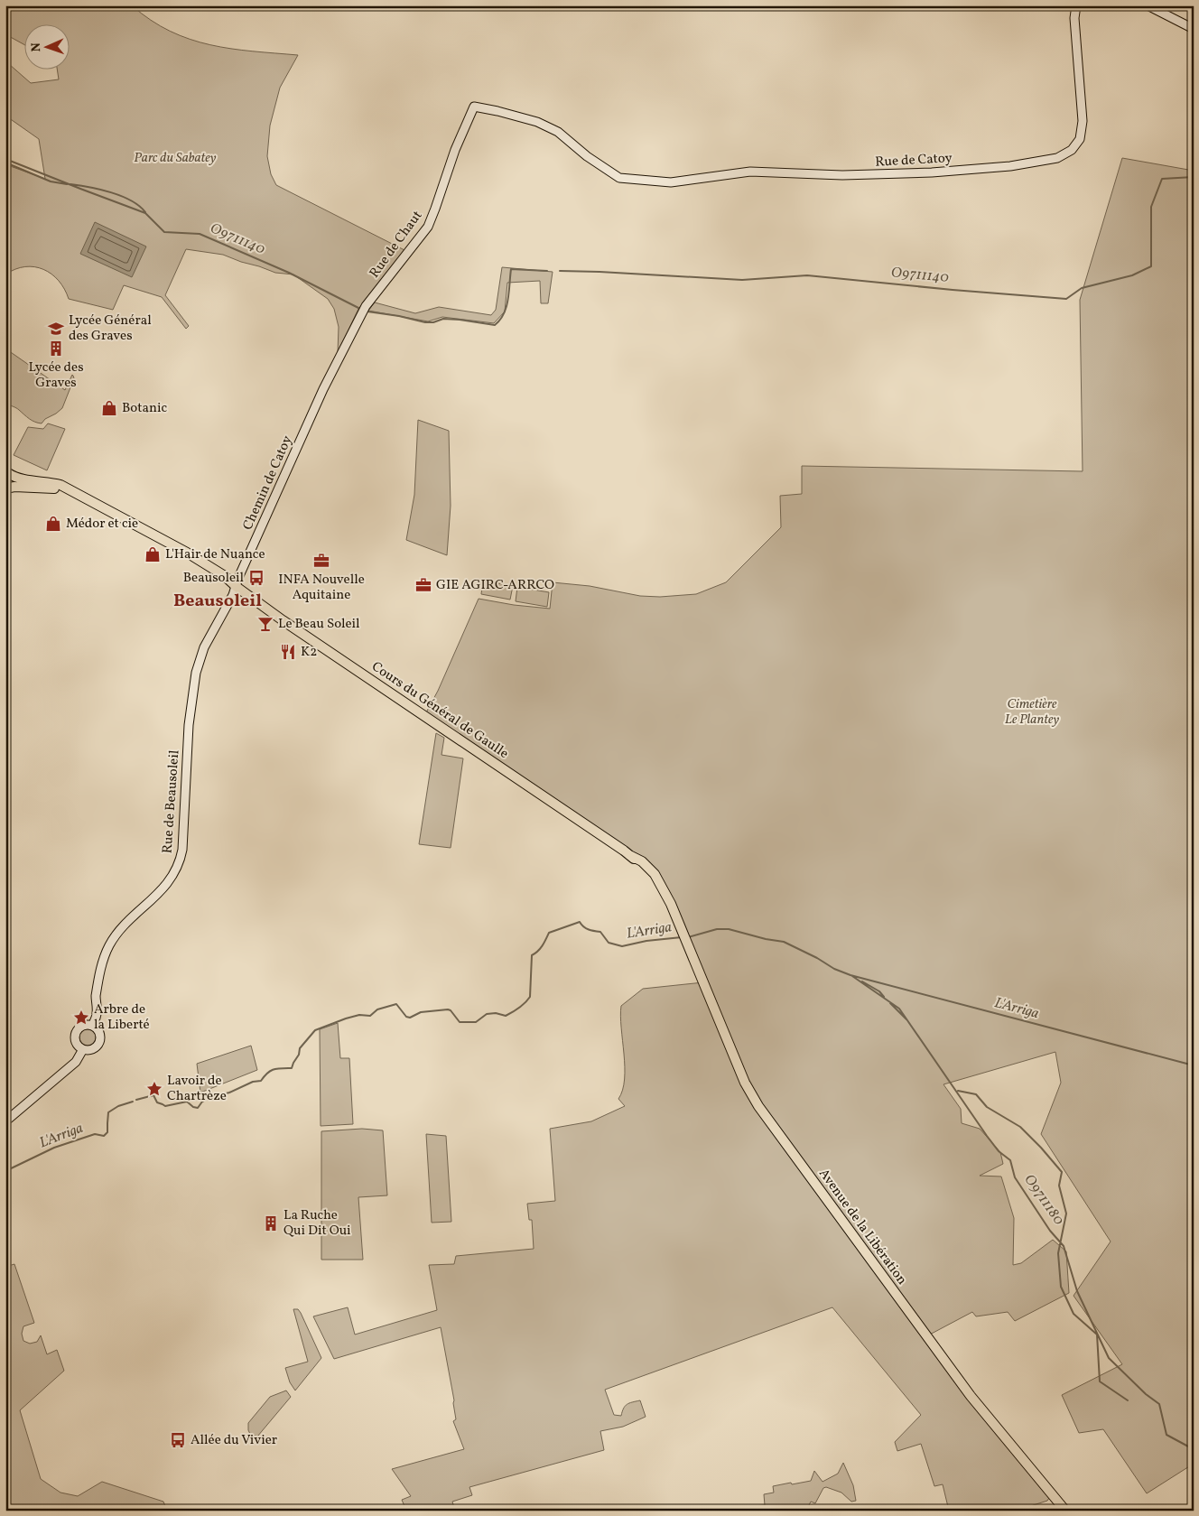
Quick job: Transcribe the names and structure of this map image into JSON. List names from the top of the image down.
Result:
{
  "streets": {
    "main road": ["Cours du Général de Gaulle", "Avenue de la Libération"],
    "street": [
      "Rue de Catoy",
      "Rue de Chaut",
      "Chemin de Catoy",
      "Rue de Beausoleil"
    ]
  },
  "crossings": [
    ["Rue de Catoy", "Rue de Chaut"],
    ["Rue de Chaut", "Chemin de Catoy"],
    ["Chemin de Catoy", "Cours du Général de Gaulle"],
    ["Chemin de Catoy", "Rue de Beausoleil"],
    ["Cours du Général de Gaulle", "Rue de Beausoleil"],
    ["Cours du Général de Gaulle", "Avenue de la Libération"]
  ],
  "districts": ["Beausoleil"],
  "water": ["O9711140", "L'Arriga", "O9711180"],
  "parks": ["Parc du Sabatey", "Cimetière Le Plantey"],
  "places": {
    "school or university": ["Lycée Général des Graves"],
    "building": ["Lycée des Graves", "La Ruche Qui Dit Oui"],
    "shop": ["Botanic", "Médor et cie", "L'Hair de Nuance"],
    "office": ["INFA Nouvelle Aquitaine", "GIE AGIRC-ARRCO"],
    "bus stop": ["Beausoleil", "Allée du Vivier"],
    "bar": ["Le Beau Soleil"],
    "restaurant": ["K2"],
    "place": ["Arbre de la Liberté", "Lavoir de Chartrèze"]
  },
  "north": "left"
}
